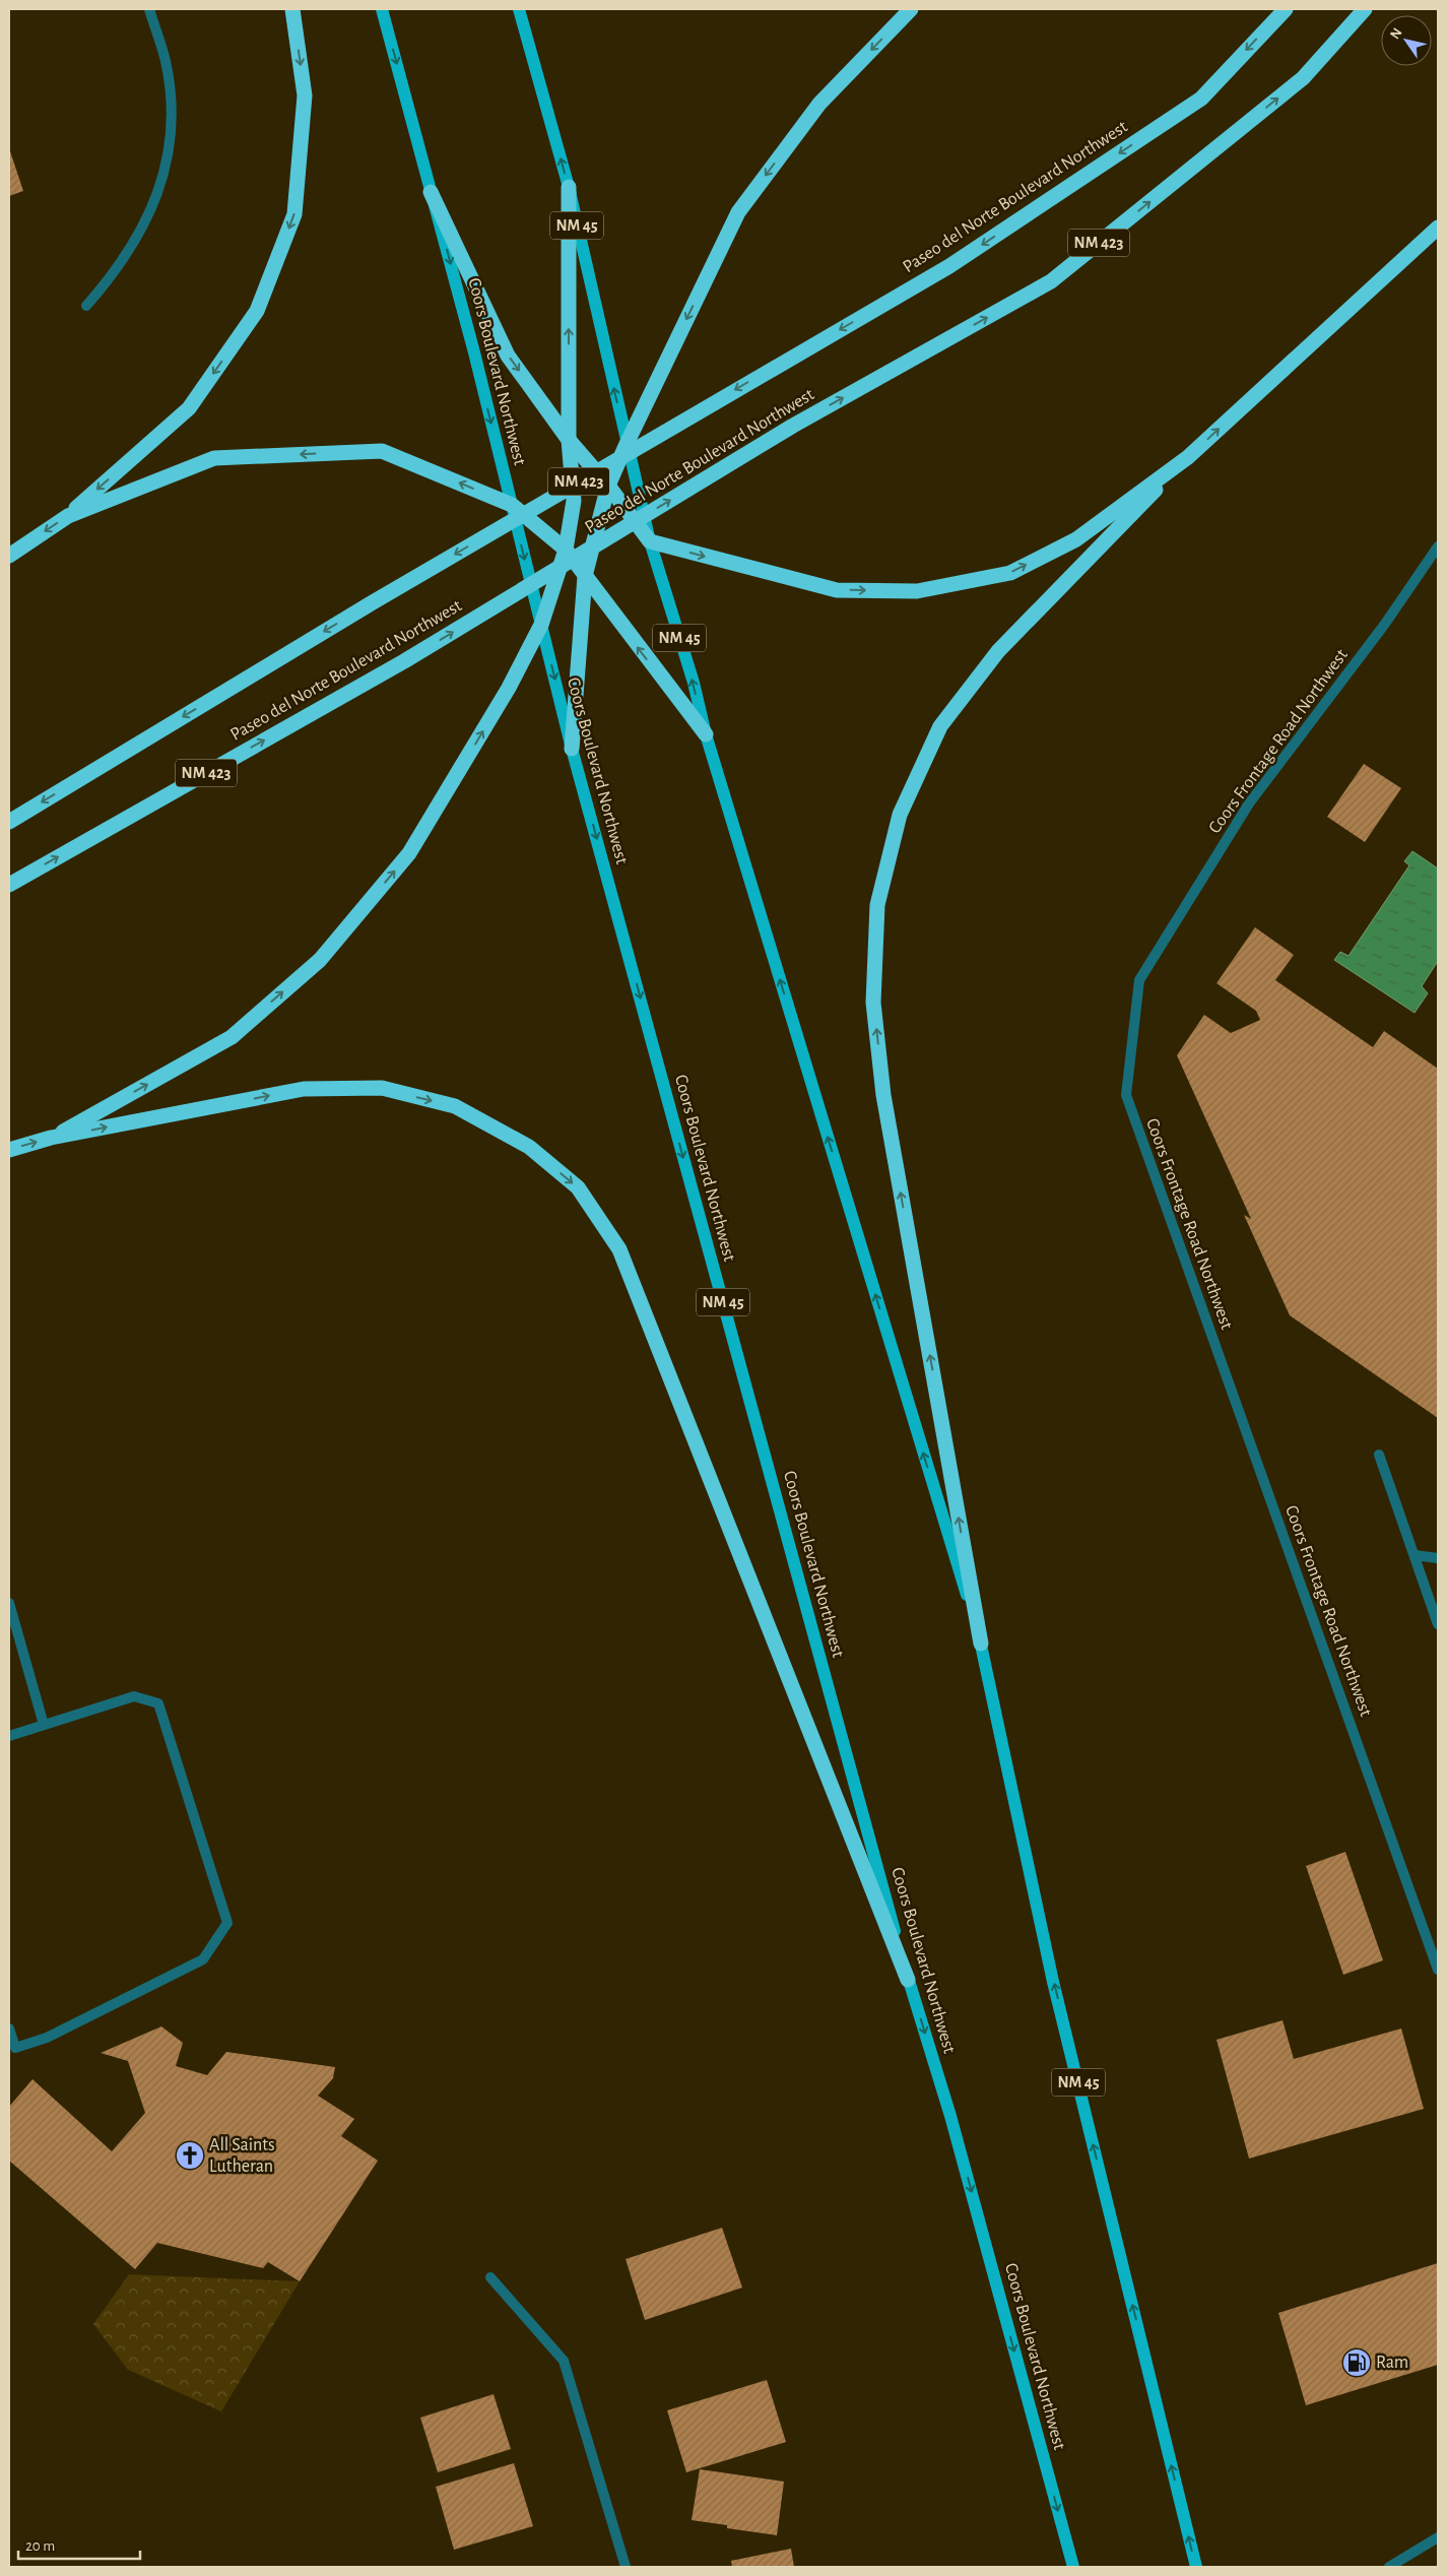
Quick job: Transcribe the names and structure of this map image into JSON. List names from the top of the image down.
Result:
{
  "streets": {
    "highway": ["Paseo del Norte Boulevard Northwest", "NM 423"],
    "main road": ["NM 45", "Coors Boulevard Northwest"],
    "street": ["Coors Frontage Road Northwest"]
  },
  "one_way": ["Coors Boulevard Northwest"],
  "places": {
    "church": ["All Saints Lutheran"],
    "fuel station": ["Ram"]
  },
  "scale_bar": "20 m",
  "north": "top left"
}
